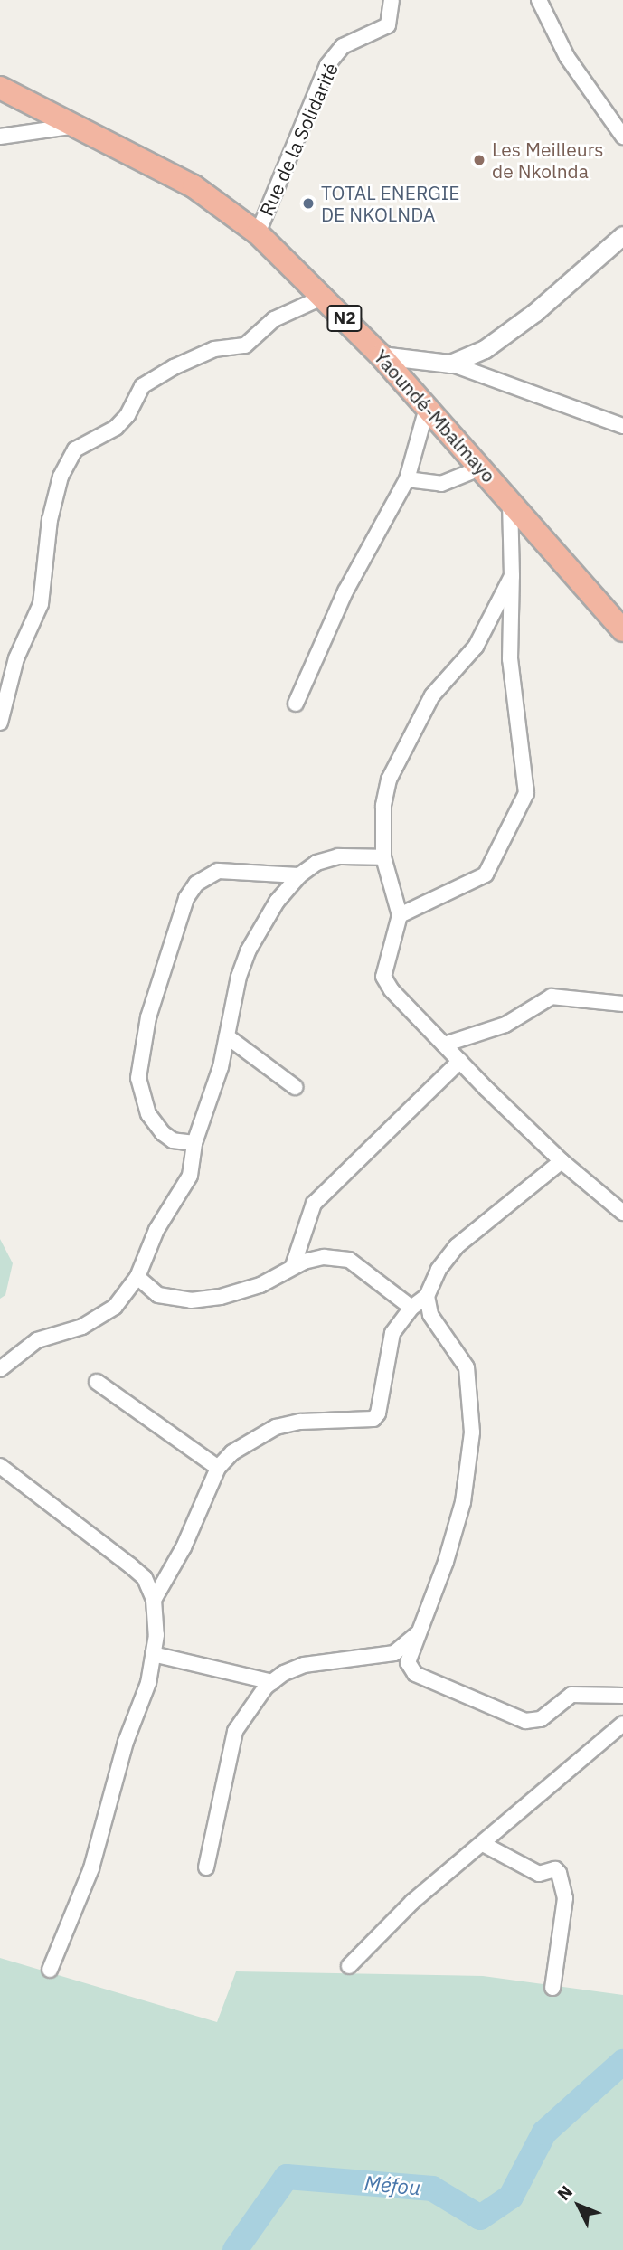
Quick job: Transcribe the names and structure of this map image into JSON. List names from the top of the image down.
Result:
{
  "streets": {
    "highway": ["N2", "Yaoundé-Mbalmayo"],
    "street": ["Rue de la Solidarité"]
  },
  "crossings": [
    ["Rue de la Solidarité", "Yaoundé-Mbalmayo"]
  ],
  "water": ["Méfou"],
  "places": ["Les Meilleurs de Nkolnda", "TOTAL ENERGIE DE NKOLNDA"],
  "north": "top left"
}
